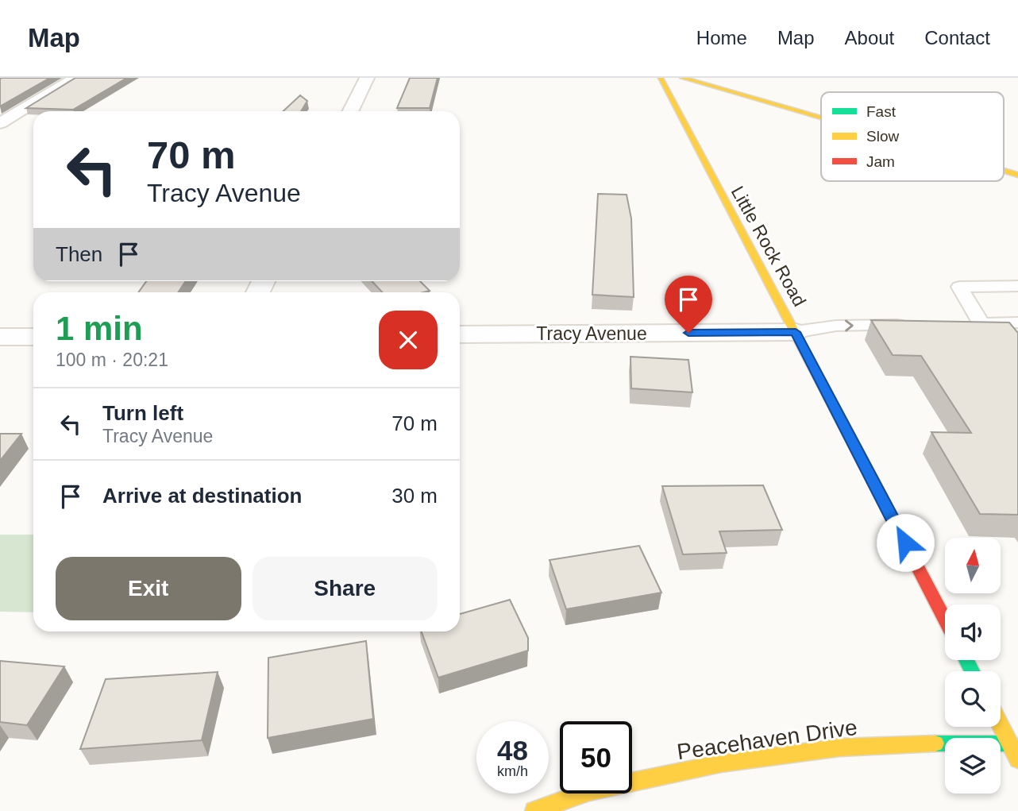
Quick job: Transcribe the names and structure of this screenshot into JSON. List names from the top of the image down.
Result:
{
  "streets": {
    "main road": ["Little Rock Road", "Peacehaven Drive"],
    "street": ["Tracy Avenue"]
  },
  "crossings": [
    ["Little Rock Road", "Tracy Avenue"]
  ],
  "legend": ["Fast", "Slow", "Jam"],
  "north": "top",
  "page": {
    "header": "Map",
    "nav": [
      "Home",
      "Map",
      "About",
      "Contact"
    ],
    "turn": ["70 m", "Tracy Avenue"],
    "then": "Then",
    "heading": ["1 min", "100 m · 20:21"],
    "list": [
      {
        "name": "Turn left",
        "note": "Tracy Avenue",
        "value": "70 m"
      },
      {
        "name": "Arrive at destination",
        "value": "30 m"
      }
    ],
    "buttons": ["Exit", "Share"],
    "speed": "48 km/h",
    "limit": "50"
  }
}
